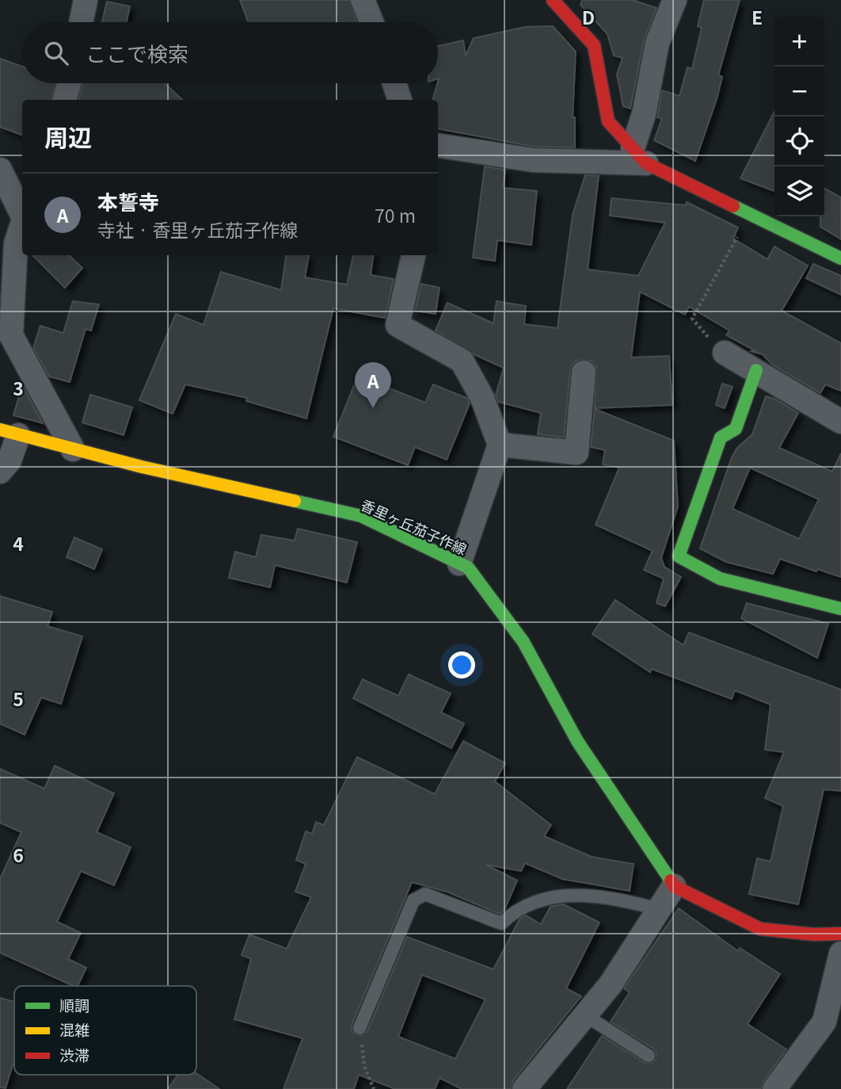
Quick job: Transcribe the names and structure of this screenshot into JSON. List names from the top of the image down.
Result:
{
  "streets": {
    "street": ["香里ヶ丘茄子作線"]
  },
  "legend": ["順調", "混雑", "渋滞"],
  "page": {
    "map_buttons": ["+", "−"],
    "search": "ここで検索",
    "heading": "周辺",
    "list": [
      {
        "mark": "A",
        "name": "本誓寺",
        "note": "寺社 · 香里ヶ丘茄子作線",
        "value": "70 m"
      }
    ],
    "pins": "A"
  },
  "grid": {
    "columns": ["D", "E"],
    "rows": [
      "3",
      "4",
      "5",
      "6"
    ]
  }
}
